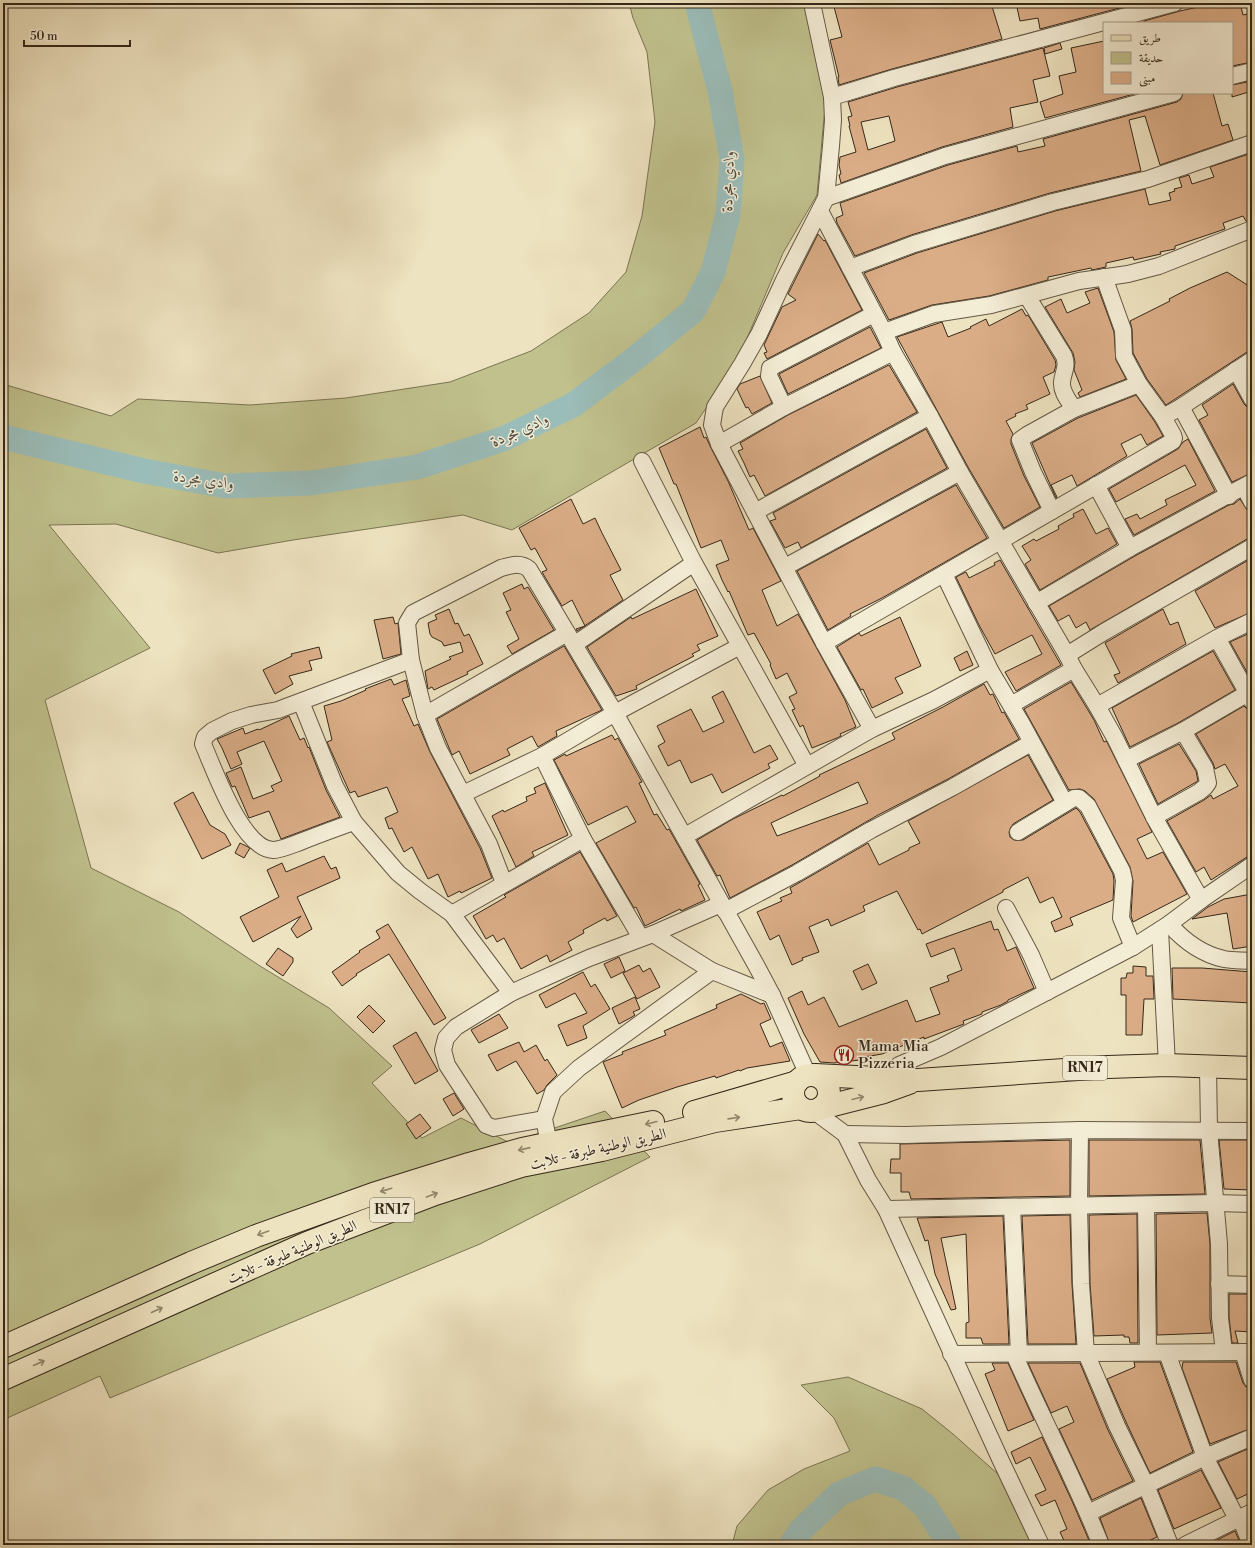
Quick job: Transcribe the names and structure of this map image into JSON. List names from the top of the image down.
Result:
{
  "streets": {
    "main road": ["RN17", "الطريق الوطنية طبرقة - تلابت"]
  },
  "water": ["وادي مجردة"],
  "places": {
    "restaurant": ["Mama Mia Pizzeria"]
  },
  "legend": ["طريق", "حديقة", "مبنى"],
  "scale_bar": "50 m"
}
